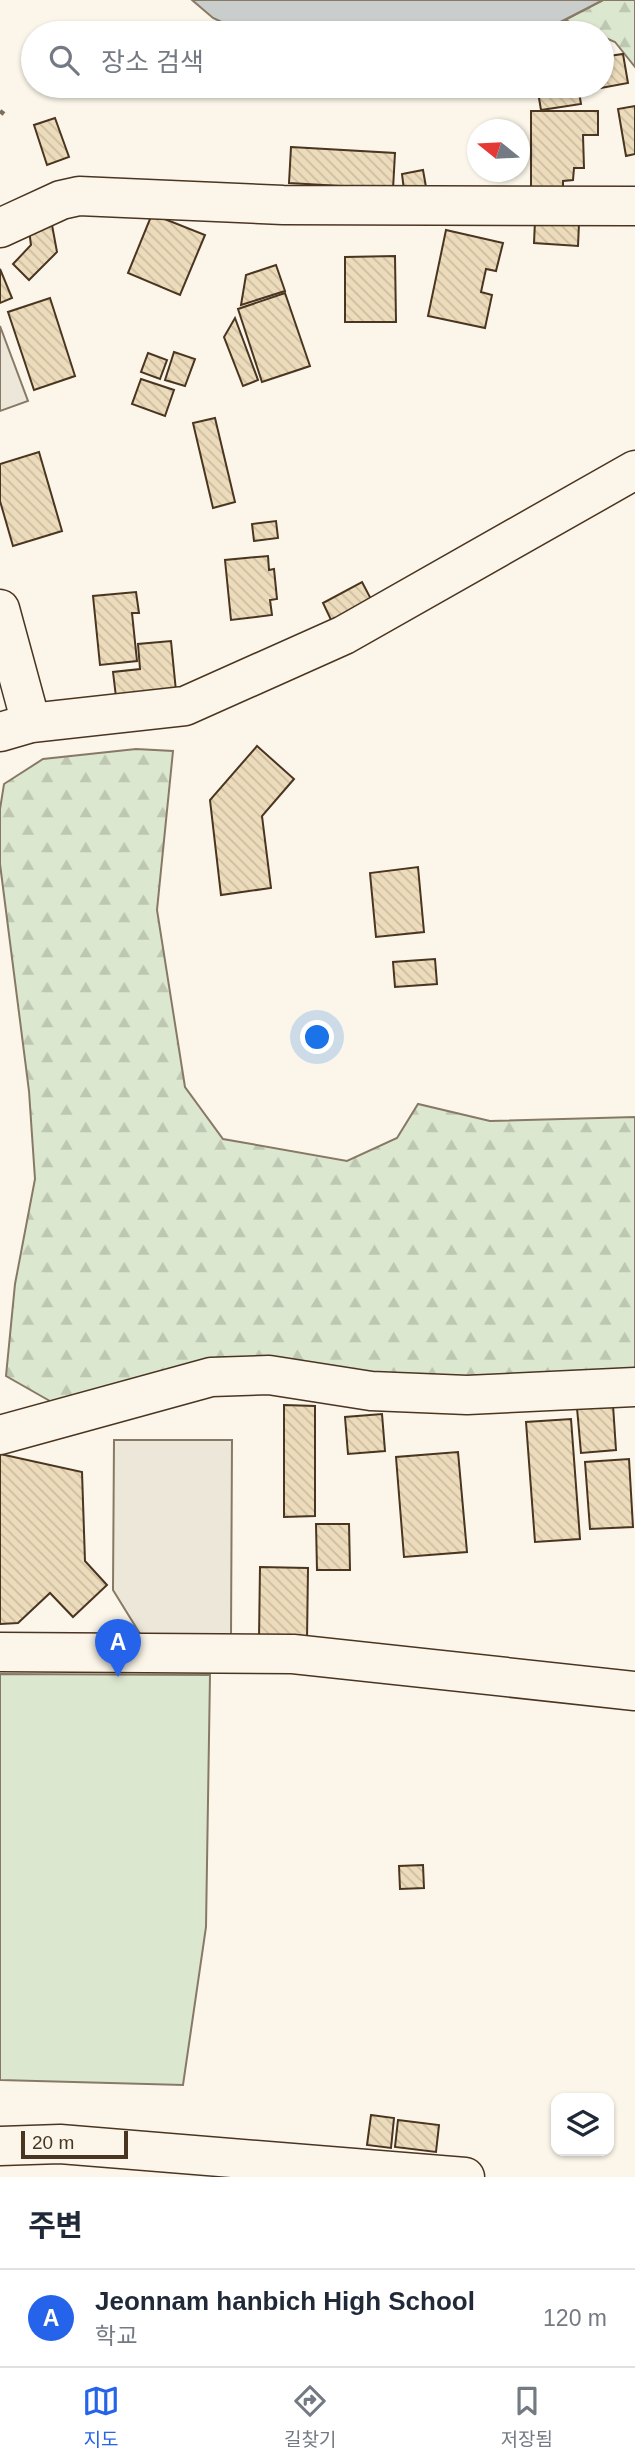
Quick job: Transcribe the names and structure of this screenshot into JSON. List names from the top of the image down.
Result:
{
  "scale_bar": "20 m",
  "north": "left",
  "page": {
    "search": "장소 검색",
    "pins": "A",
    "scale": "20 m",
    "heading": "주변",
    "list": [
      {
        "mark": "A",
        "name": "Jeonnam hanbich High School",
        "note": "학교",
        "value": "120 m"
      }
    ],
    "nav": ["지도", "길찾기", "저장됨"]
  }
}
